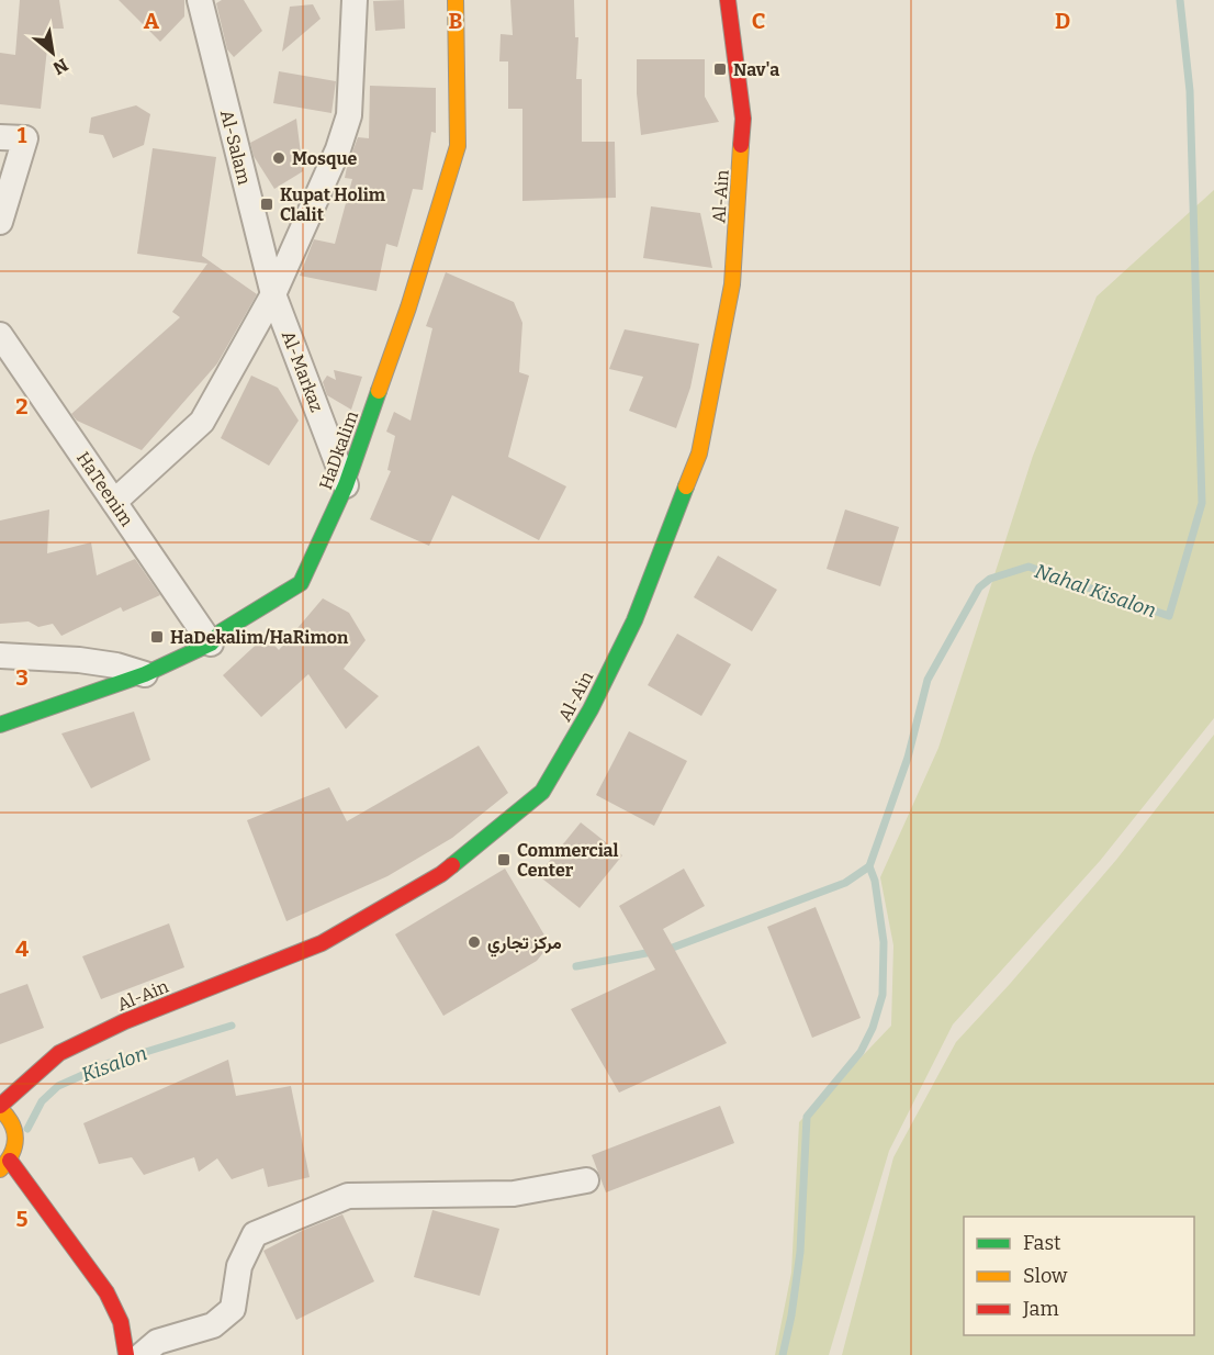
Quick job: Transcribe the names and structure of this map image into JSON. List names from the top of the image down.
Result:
{
  "streets": {
    "street": [
      "Al-Salam",
      "Al-Ain",
      "Al-Markaz",
      "HaDkalim",
      "HaTeenim"
    ]
  },
  "crossings": [
    ["Al-Salam", "Al-Markaz"],
    ["Al-Markaz", "HaDkalim"],
    ["HaDkalim", "HaTeenim"]
  ],
  "water": ["Nahal Kisalon", "Kisalon"],
  "places": {
    "transit": [
      "Nav'a",
      "Kupat Holim Clalit",
      "HaDekalim/HaRimon",
      "Commercial Center"
    ],
    "other": ["Mosque", "مركز تجاري"]
  },
  "legend": ["Fast", "Slow", "Jam"],
  "north": "bottom right",
  "grid": {
    "columns": [
      "A",
      "B",
      "C",
      "D"
    ],
    "rows": [
      "1",
      "2",
      "3",
      "4",
      "5"
    ]
  }
}
